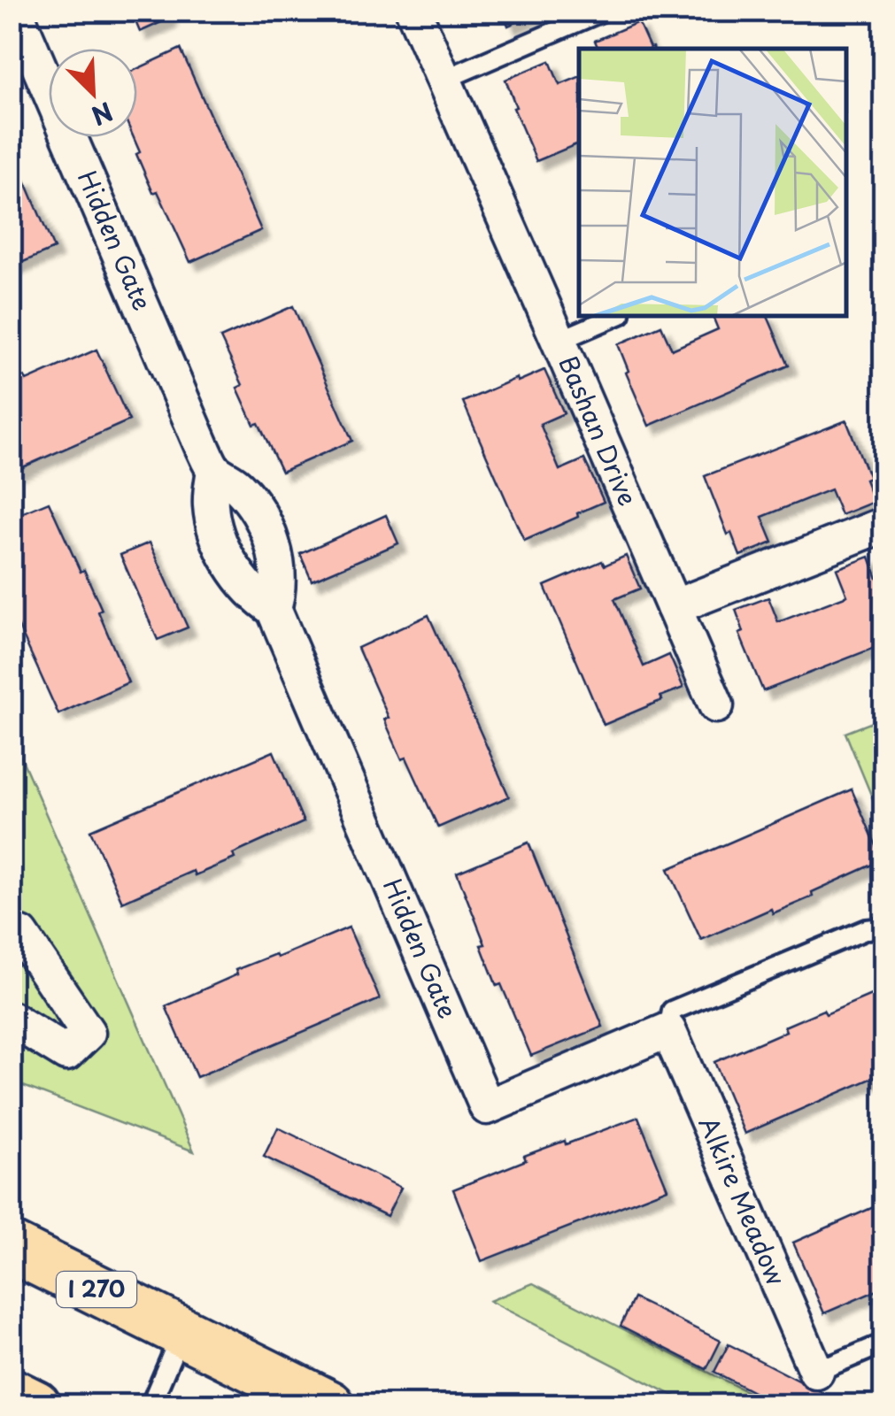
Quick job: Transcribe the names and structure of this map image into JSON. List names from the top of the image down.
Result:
{
  "streets": {
    "highway": ["I 270"],
    "street": ["Hidden Gate", "Bashan Drive", "Alkire Meadow"]
  },
  "crossings": [
    ["Hidden Gate", "Alkire Meadow"]
  ],
  "north": "bottom right"
}
